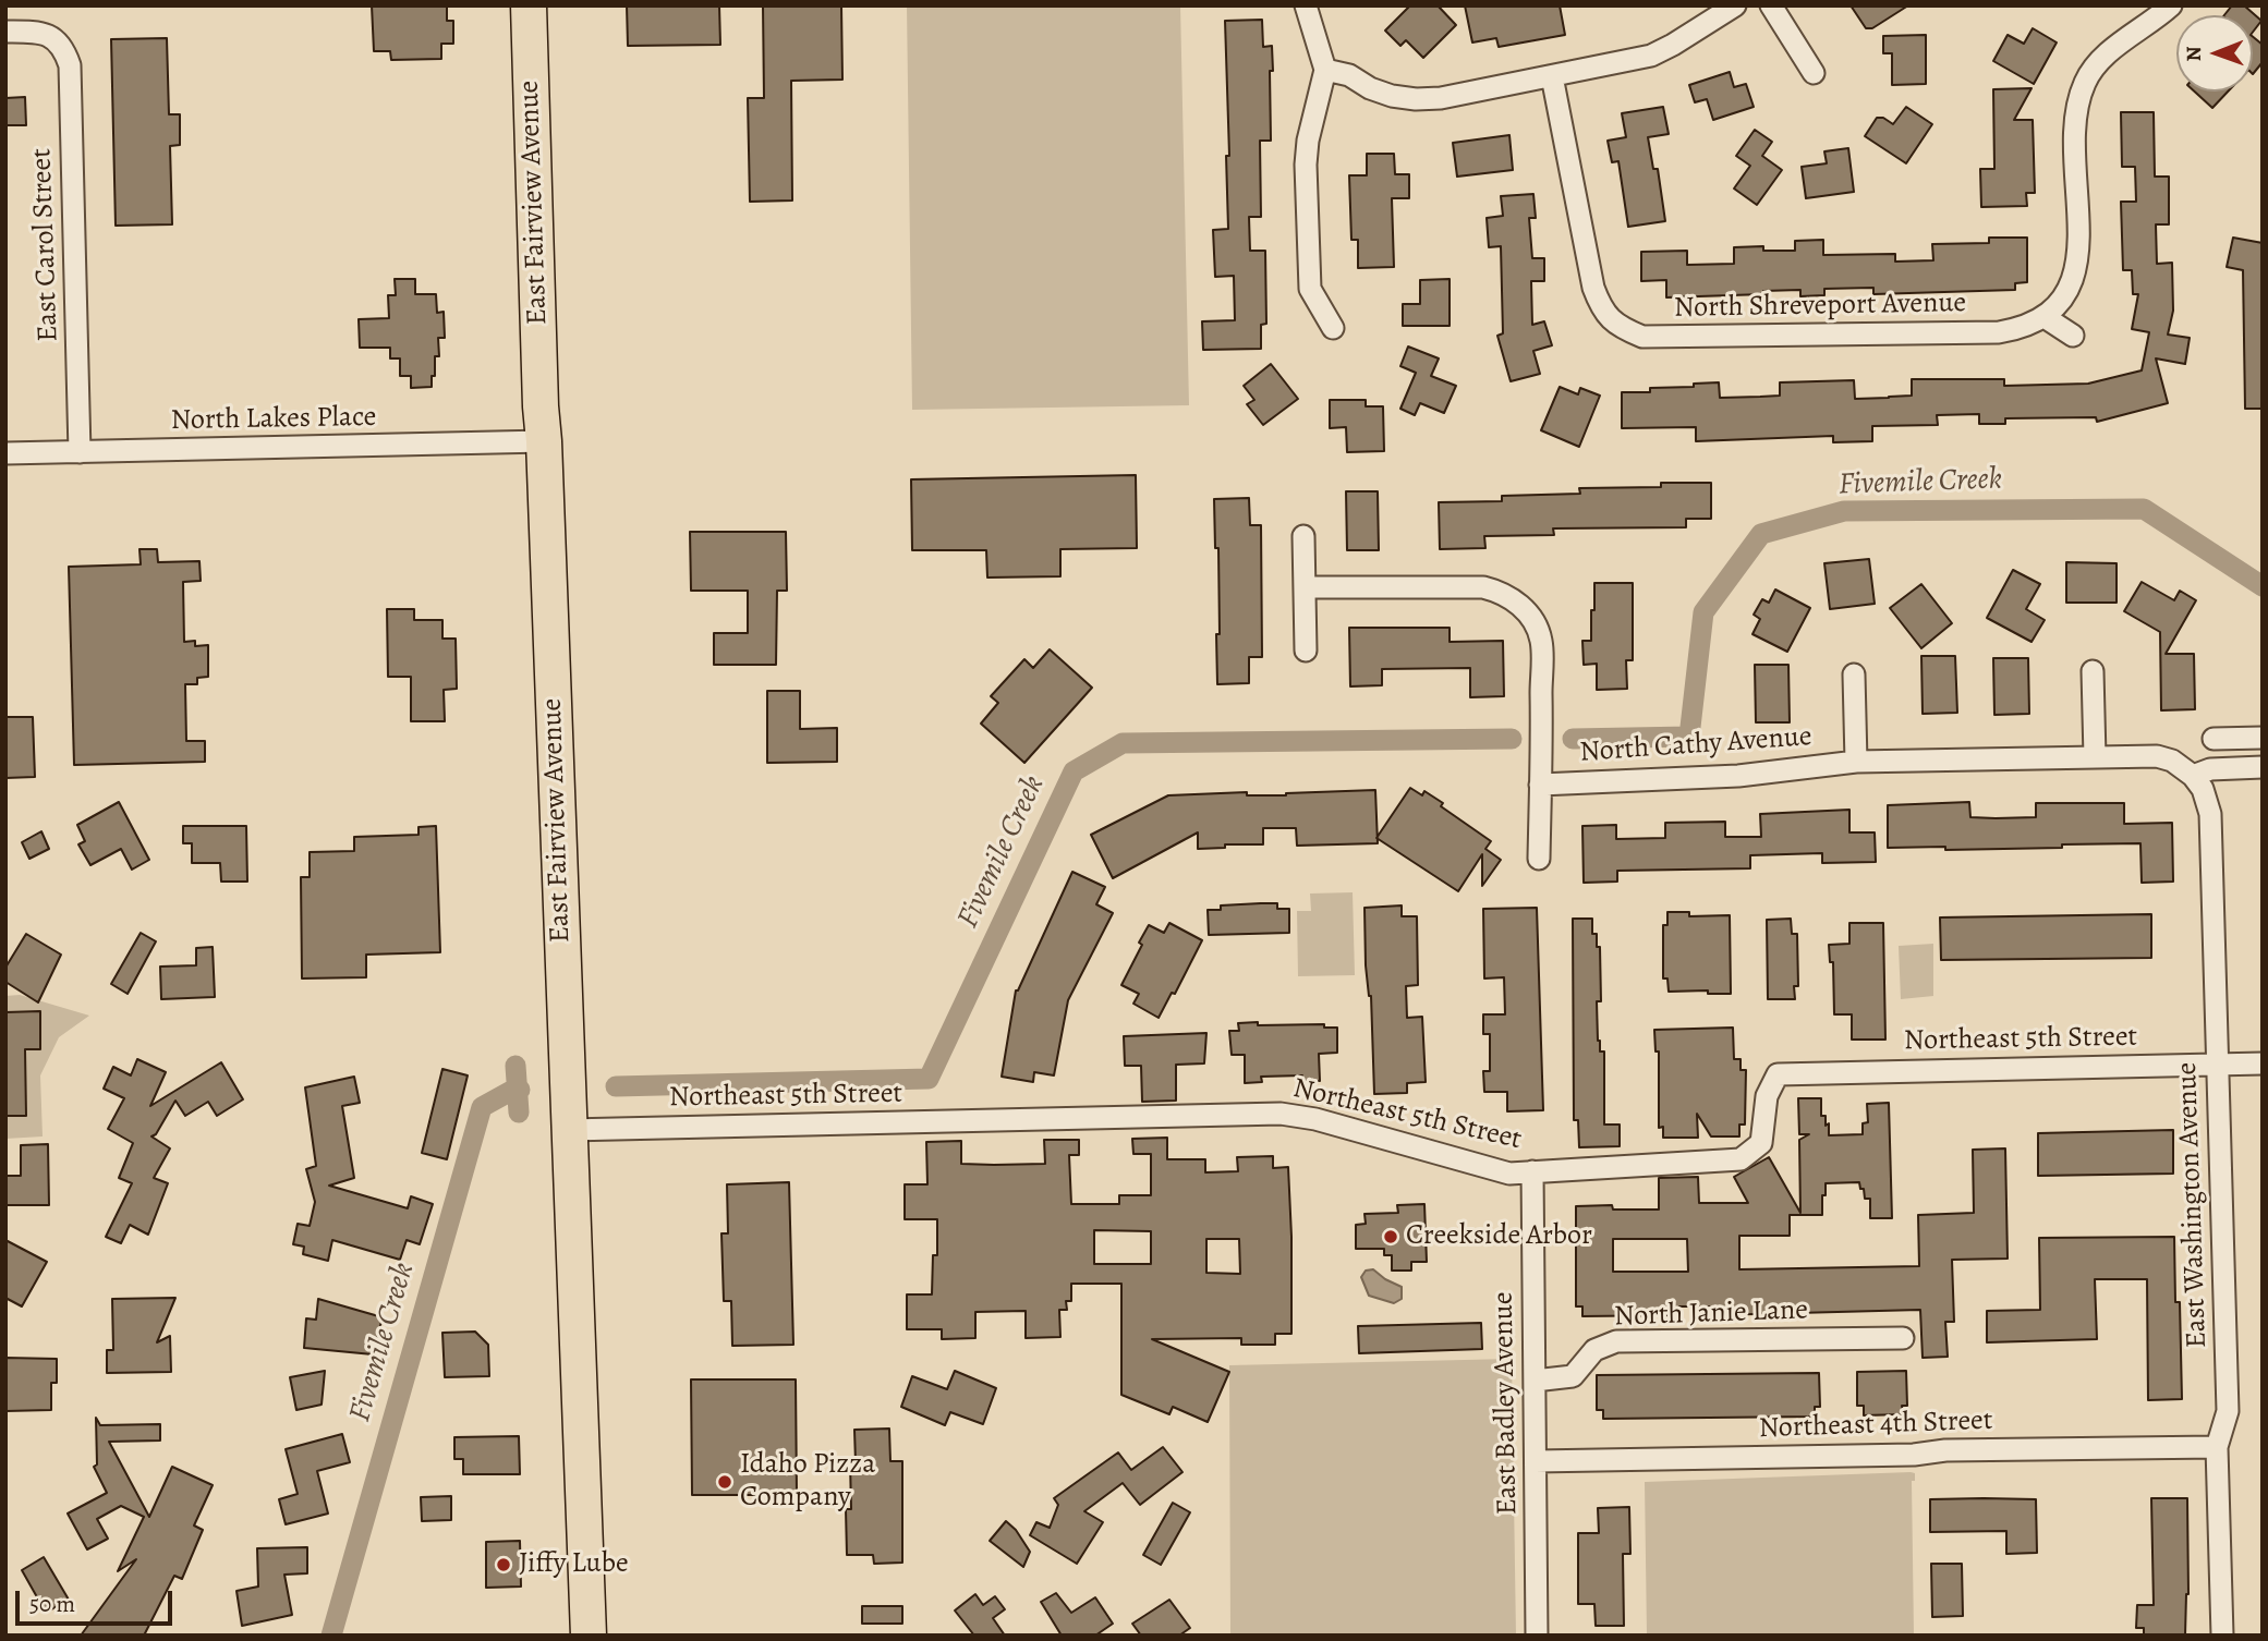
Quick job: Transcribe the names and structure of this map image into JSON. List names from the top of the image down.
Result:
{
  "streets": {
    "main road": ["East Fairview Avenue"],
    "street": [
      "East Carol Street",
      "North Shreveport Avenue",
      "North Lakes Place",
      "North Cathy Avenue",
      "Northeast 5th Street",
      "East Washington Avenue",
      "North Janie Lane",
      "East Badley Avenue",
      "Northeast 4th Street"
    ]
  },
  "crossings": [
    ["East Fairview Avenue", "North Lakes Place"],
    ["East Fairview Avenue", "Northeast 5th Street"],
    ["East Carol Street", "North Lakes Place"],
    ["North Cathy Avenue", "East Washington Avenue"],
    ["Northeast 5th Street", "East Washington Avenue"],
    ["Northeast 5th Street", "East Badley Avenue"],
    ["East Washington Avenue", "Northeast 4th Street"],
    ["North Janie Lane", "East Badley Avenue"],
    ["East Badley Avenue", "Northeast 4th Street"]
  ],
  "water": ["Fivemile Creek"],
  "places": ["Creekside Arbor", "Idaho Pizza Company", "Jiffy Lube"],
  "scale_bar": "50 m",
  "north": "left"
}
